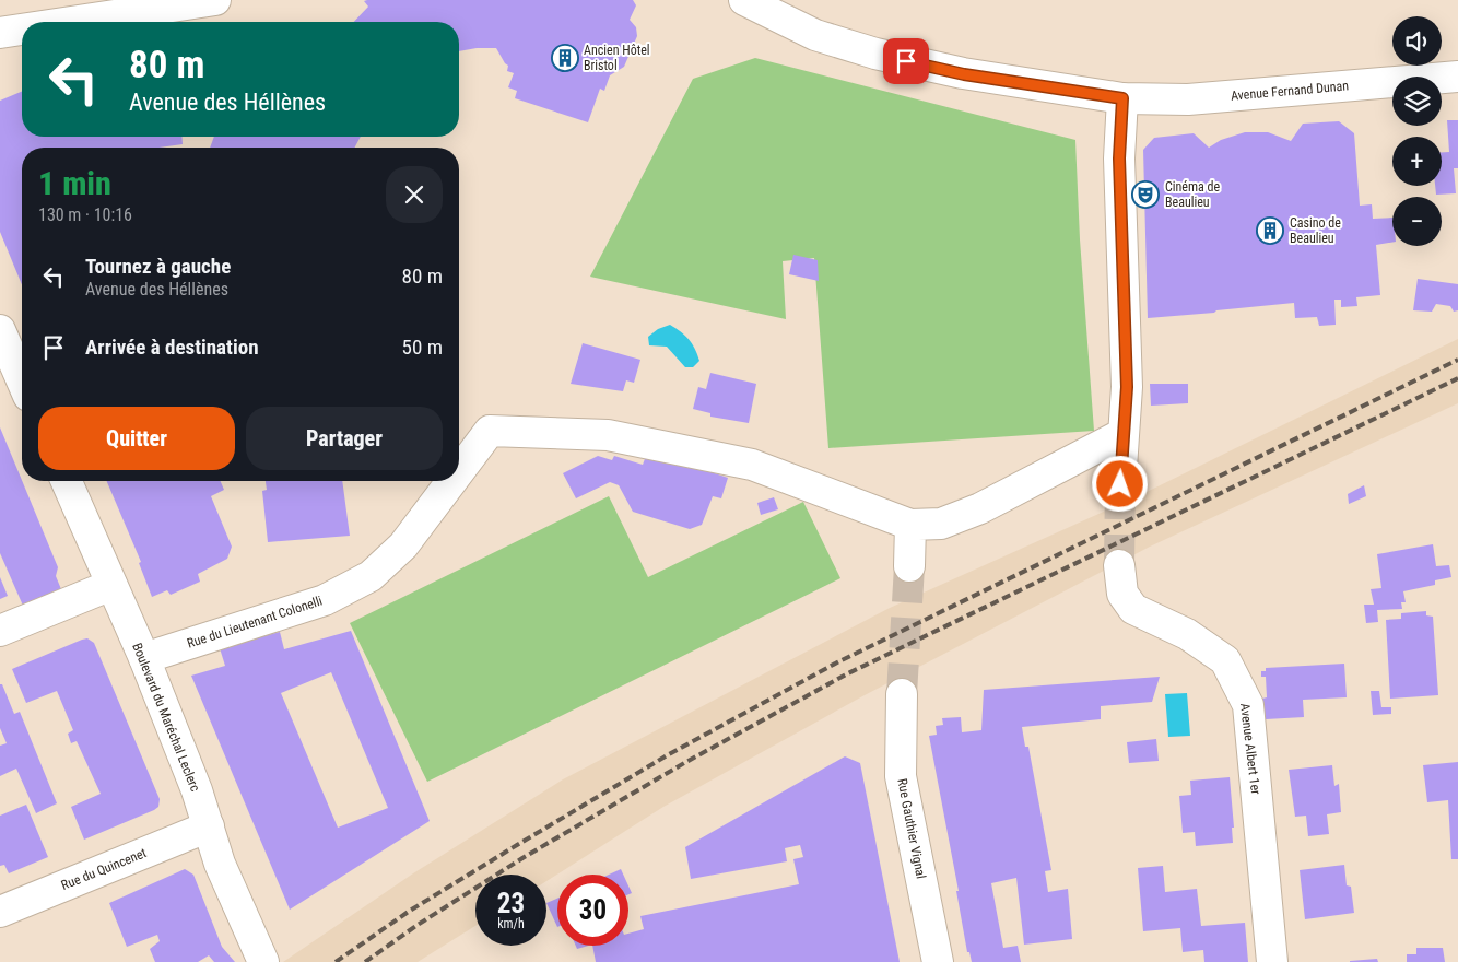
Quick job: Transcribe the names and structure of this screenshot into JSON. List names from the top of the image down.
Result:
{
  "streets": {
    "street": [
      "Avenue Fernand Dunan",
      "Rue du Lieutenant Colonelli",
      "Boulevard du Maréchal Leclerc",
      "Avenue Albert 1er",
      "Rue Gauthier Vignal",
      "Rue du Quincenet"
    ]
  },
  "crossings": [
    ["Rue du Lieutenant Colonelli", "Boulevard du Maréchal Leclerc"],
    ["Boulevard du Maréchal Leclerc", "Rue du Quincenet"]
  ],
  "places": {
    "building": ["Ancien Hôtel Bristol", "Casino de Beaulieu"],
    "theatre": ["Cinéma de Beaulieu"]
  },
  "page": {
    "map_buttons": ["+", "−"],
    "turn": ["80 m", "Avenue des Héllènes"],
    "heading": ["1 min", "130 m · 10:16"],
    "list": [
      {
        "name": "Tournez à gauche",
        "note": "Avenue des Héllènes",
        "value": "80 m"
      },
      {
        "name": "Arrivée à destination",
        "value": "50 m"
      }
    ],
    "buttons": ["Quitter", "Partager"],
    "speed": "23 km/h",
    "limit": "30"
  }
}
